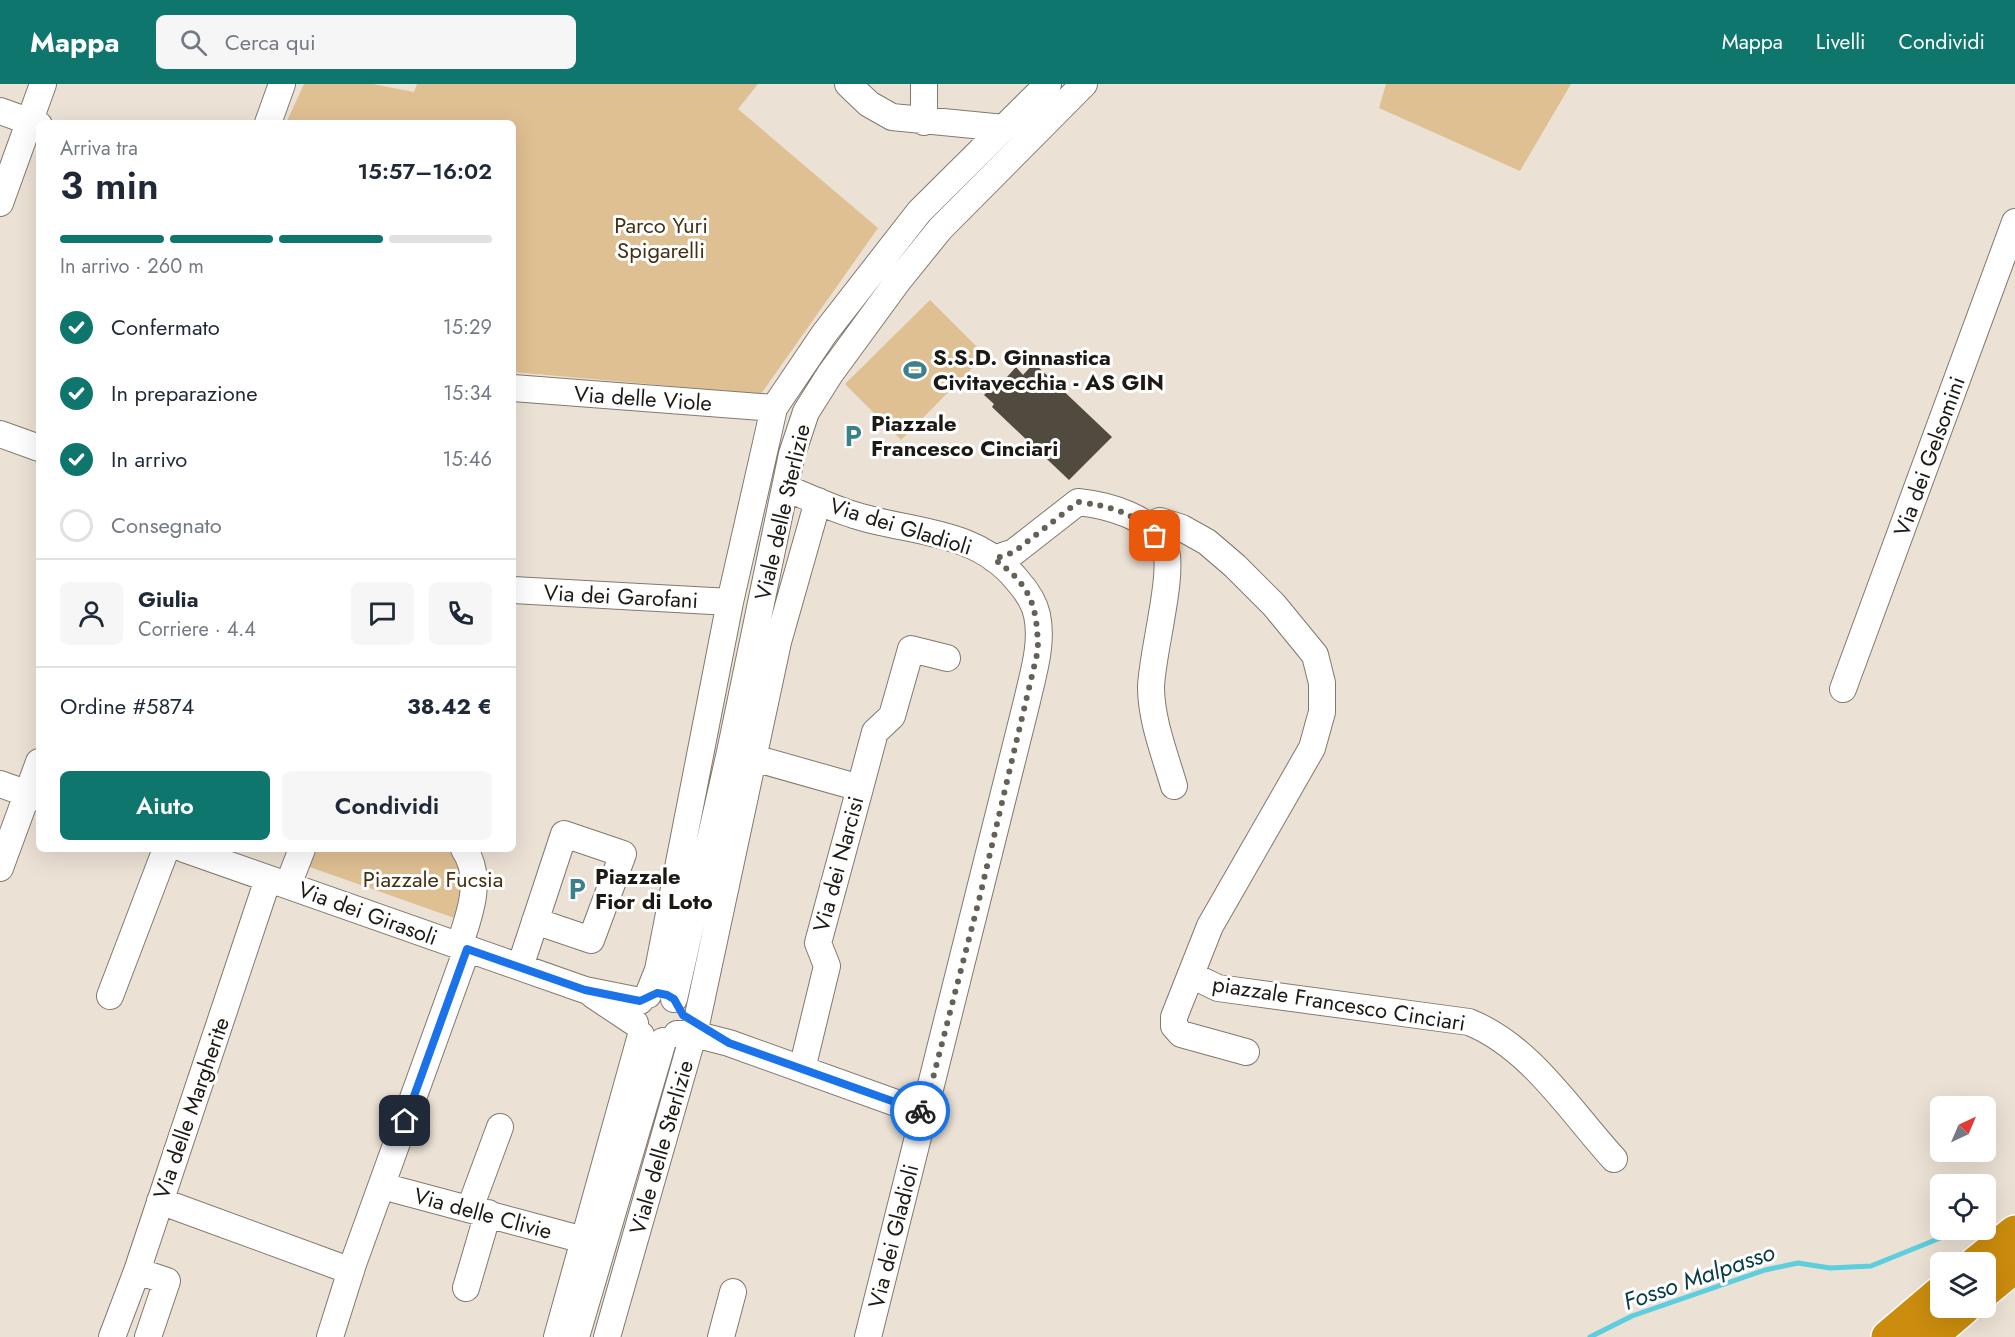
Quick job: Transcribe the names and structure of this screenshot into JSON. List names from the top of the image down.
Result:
{
  "streets": {
    "street": [
      "Via delle Viole",
      "Via dei Gelsomini",
      "Viale delle Sterlizie",
      "Via dei Gladioli",
      "Via dei Garofani",
      "Via dei Narcisi",
      "Via dei Girasoli",
      "piazzale Francesco Cinciari",
      "Via delle Margherite",
      "Via delle Clivie"
    ]
  },
  "crossings": [
    ["Via delle Viole", "Viale delle Sterlizie"],
    ["Viale delle Sterlizie", "Via dei Gladioli"],
    ["Viale delle Sterlizie", "Via dei Garofani"],
    ["Viale delle Sterlizie", "Via dei Narcisi"],
    ["Viale delle Sterlizie", "Via dei Girasoli"],
    ["Viale delle Sterlizie", "Via delle Clivie"],
    ["Via dei Gladioli", "Via dei Girasoli"],
    ["Via dei Narcisi", "Via dei Girasoli"],
    ["Via dei Girasoli", "Via delle Margherite"]
  ],
  "water": ["Fosso Malpasso"],
  "parks": ["Parco Yuri Spigarelli", "Piazzale Fucsia"],
  "places": {
    "sports": ["S.S.D. Ginnastica Civitavecchia - AS GIN"],
    "parking": ["Piazzale Francesco Cinciari", "Piazzale Fior di Loto"]
  },
  "north": "top right",
  "page": {
    "header": "Mappa",
    "search": "Cerca qui",
    "nav": ["Mappa", "Livelli", "Condividi"],
    "heading": ["3 min", "Arriva tra", "15:57–16:02"],
    "panel": [
      "Giulia",
      "Corriere · 4.4",
      "Ordine #5874",
      "38.42 €"
    ],
    "bar": "In arrivo · 260 m",
    "list": [
      ["Confermato", "15:29"],
      ["In preparazione", "15:34"],
      ["In arrivo", "15:46"],
      "Consegnato"
    ],
    "buttons": ["Aiuto", "Condividi"]
  }
}
